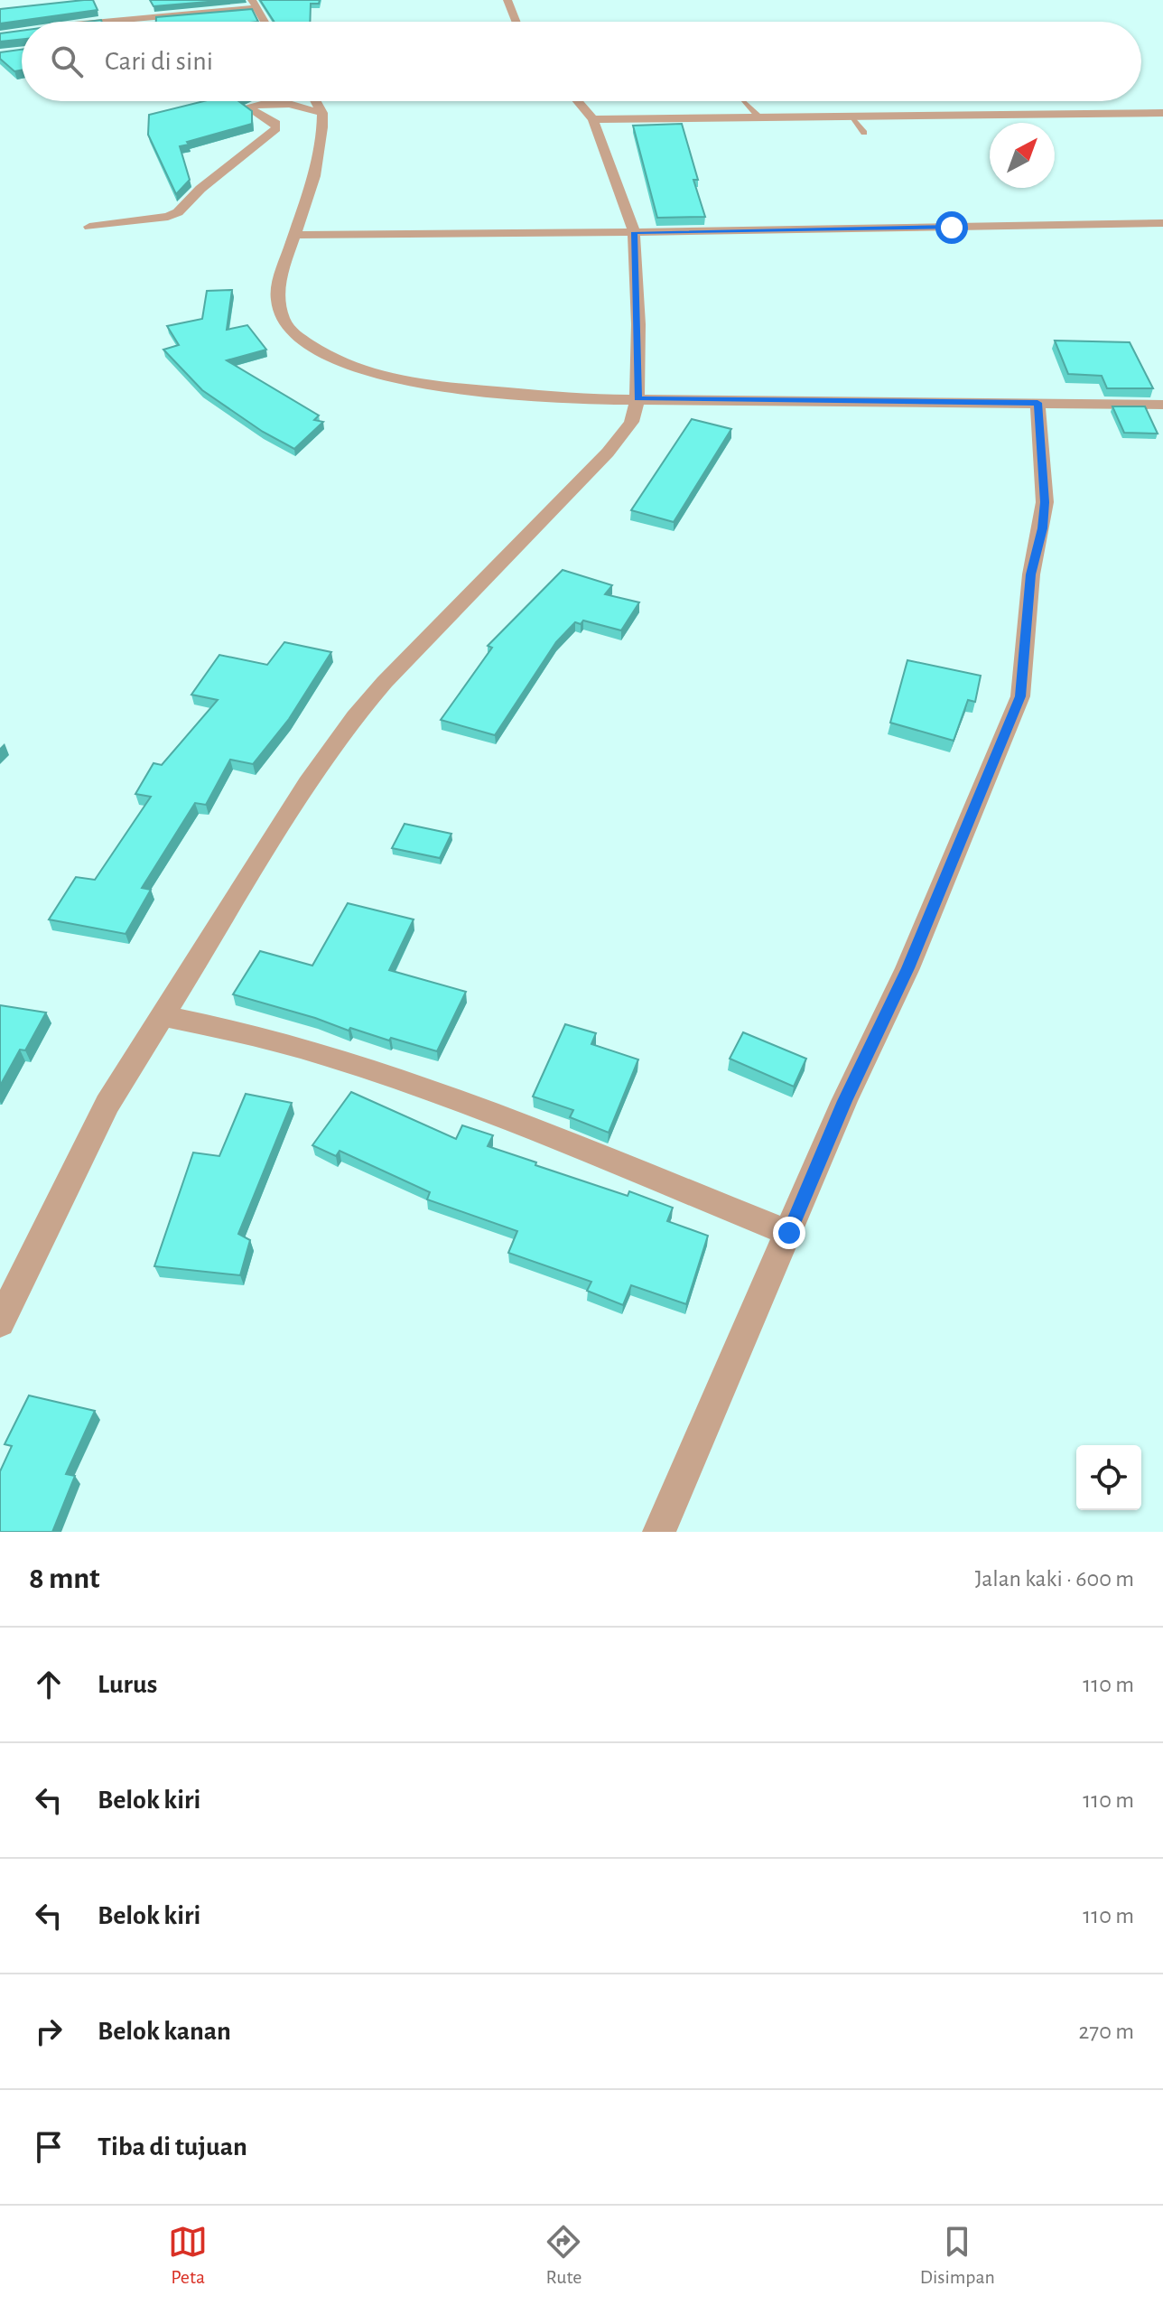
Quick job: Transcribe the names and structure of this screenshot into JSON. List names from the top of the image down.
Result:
{
  "north": "top right",
  "page": {
    "search": "Cari di sini",
    "heading": ["8 mnt", "Jalan kaki · 600 m"],
    "list": [
      ["Lurus", "110 m"],
      ["Belok kiri", "110 m"],
      ["Belok kiri", "110 m"],
      ["Belok kanan", "270 m"],
      "Tiba di tujuan"
    ],
    "nav": ["Peta", "Rute", "Disimpan"]
  }
}
